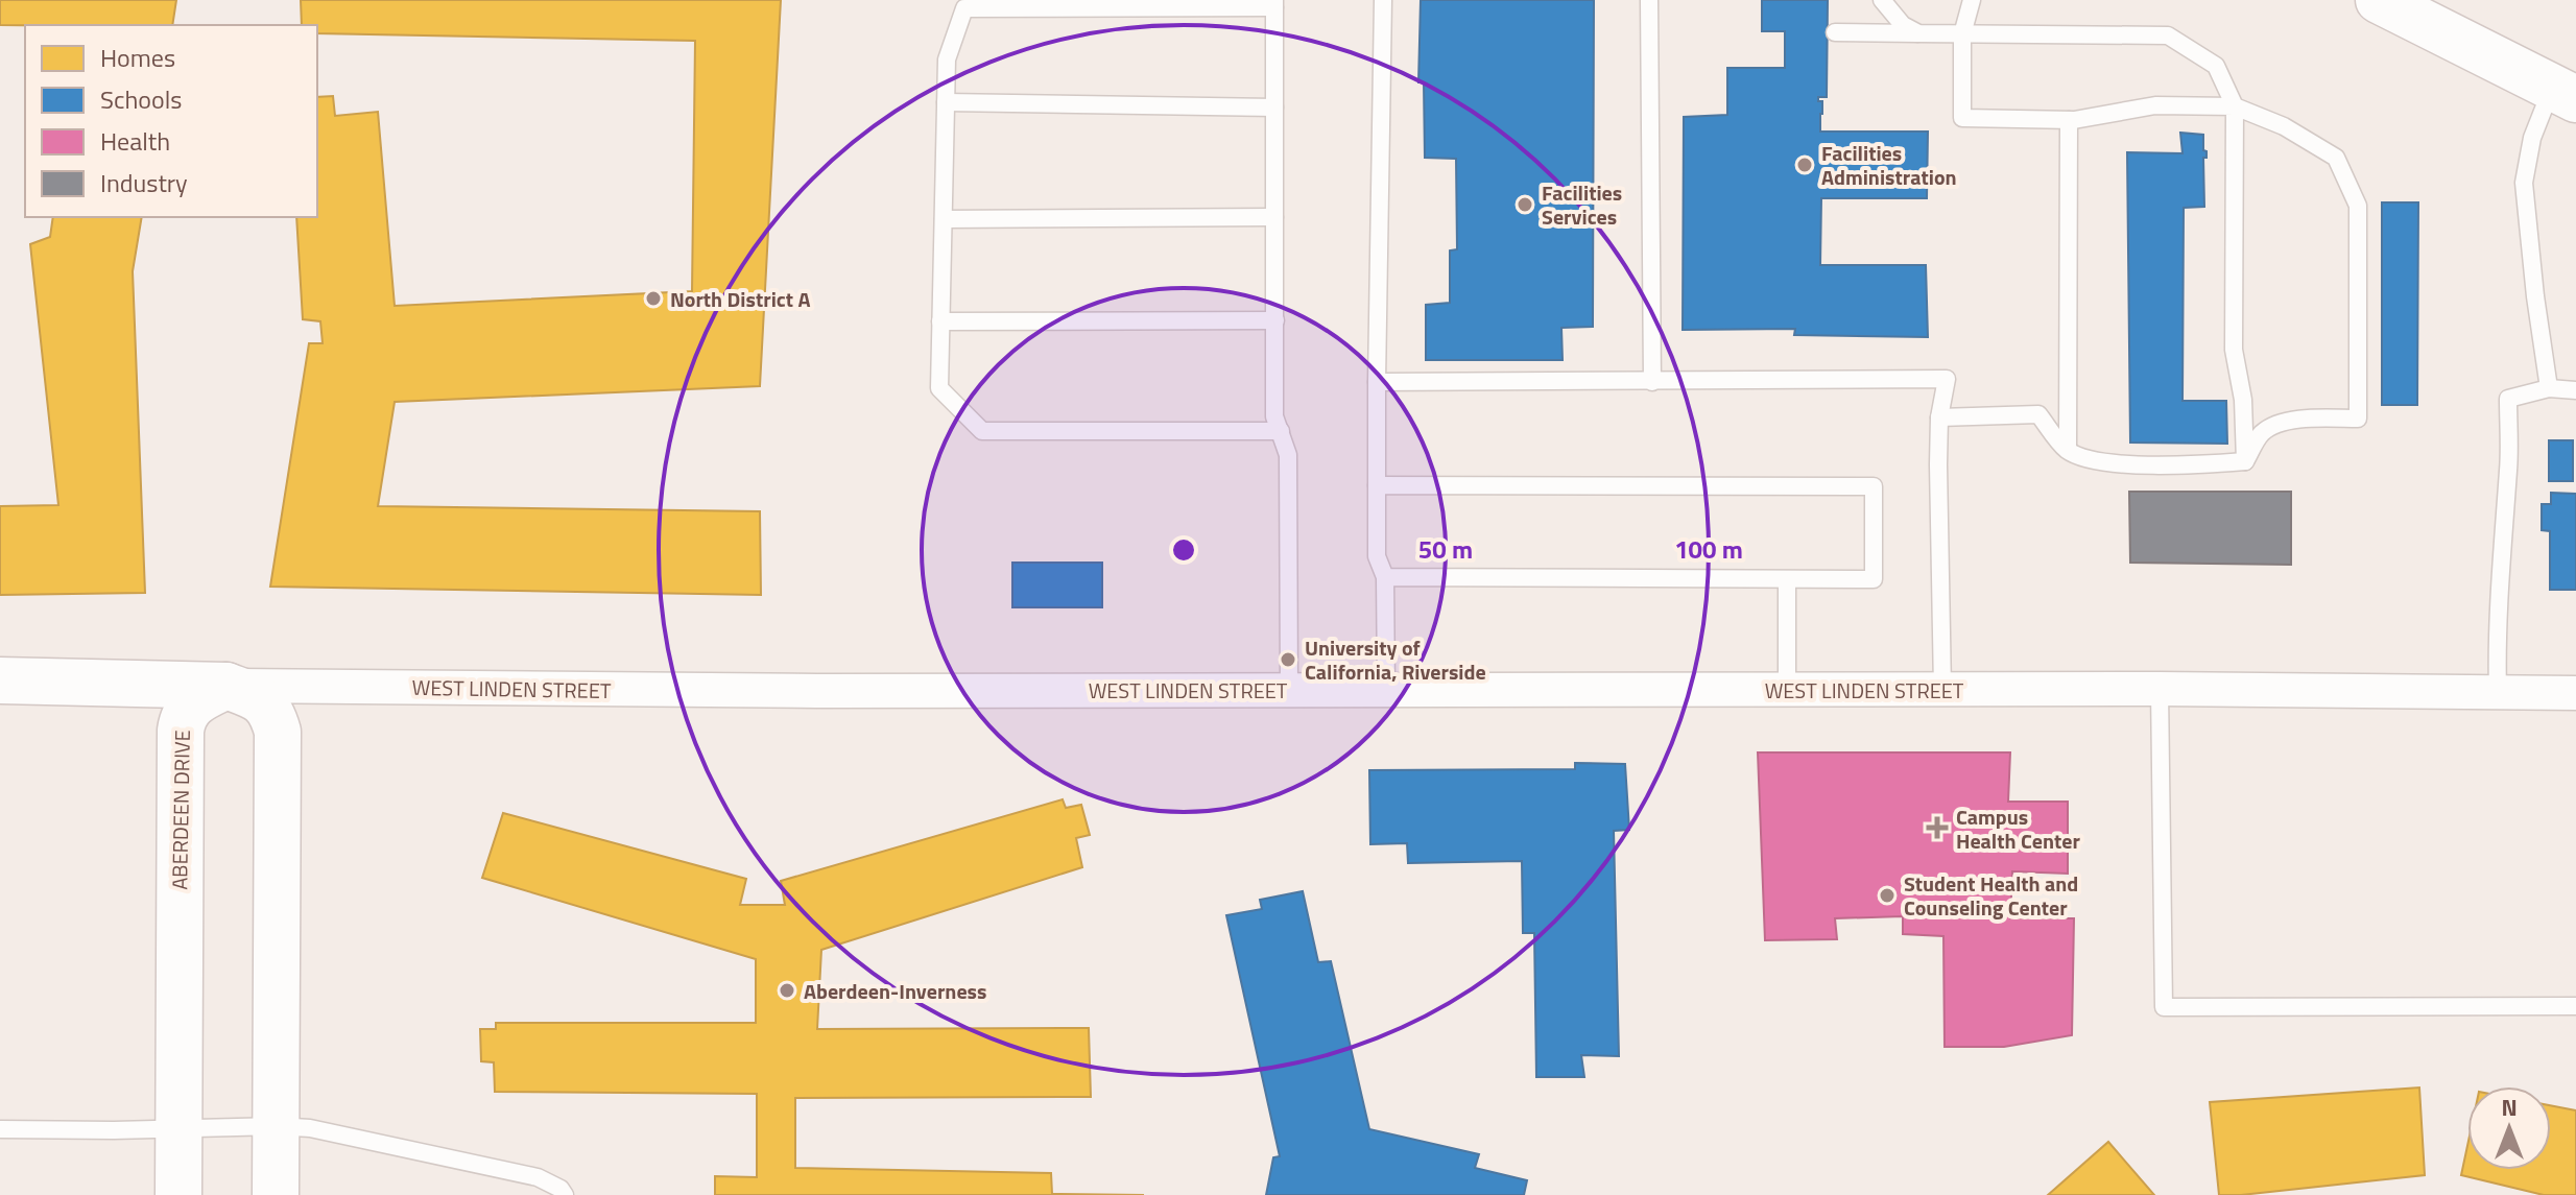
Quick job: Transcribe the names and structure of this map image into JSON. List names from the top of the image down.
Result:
{
  "streets": {
    "street": ["WEST LINDEN STREET", "ABERDEEN DRIVE"]
  },
  "crossings": [
    ["WEST LINDEN STREET", "ABERDEEN DRIVE"]
  ],
  "places": {
    "other": [
      "Facilities Administration",
      "Facilities Services",
      "North District A",
      "University of California, Riverside",
      "Student Health and Counseling Center",
      "Aberdeen-Inverness"
    ],
    "health": ["Campus Health Center"]
  },
  "legend": [
    "Homes",
    "Schools",
    "Health",
    "Industry"
  ],
  "north": "top",
  "rings": ["50 m", "100 m"]
}
